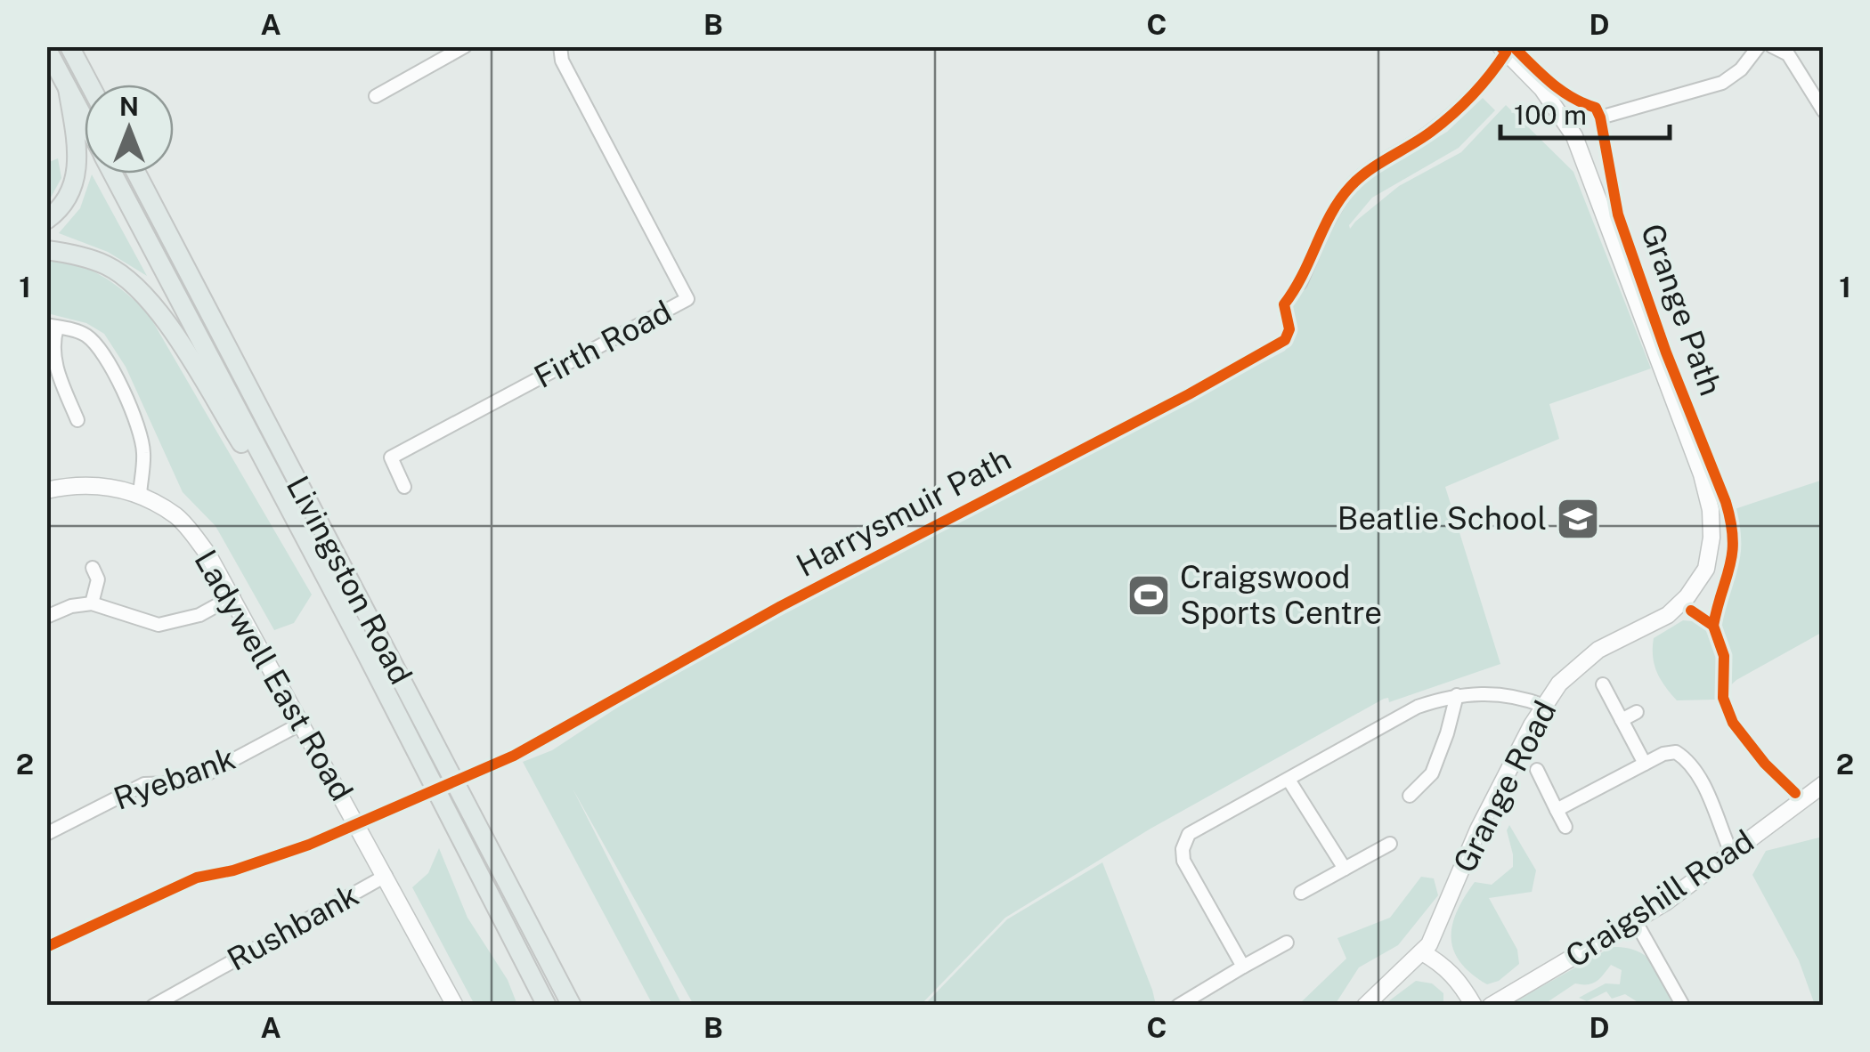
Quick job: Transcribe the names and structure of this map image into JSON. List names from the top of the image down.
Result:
{
  "streets": {
    "main road": ["Livingston Road"],
    "street": [
      "Firth Road",
      "Ladywell East Road",
      "Ryebank",
      "Grange Road",
      "Craigshill Road",
      "Rushbank"
    ],
    "cycle path": ["Grange Path", "Harrysmuir Path"]
  },
  "crossings": [
    ["Ladywell East Road", "Ryebank"],
    ["Ladywell East Road", "Rushbank"]
  ],
  "places": {
    "school or university": ["Beatlie School"],
    "sports": ["Craigswood Sports Centre"]
  },
  "scale_bar": "100 m",
  "north": "top",
  "grid": {
    "columns": [
      "A",
      "B",
      "C",
      "D"
    ],
    "rows": ["1", "2"]
  }
}
